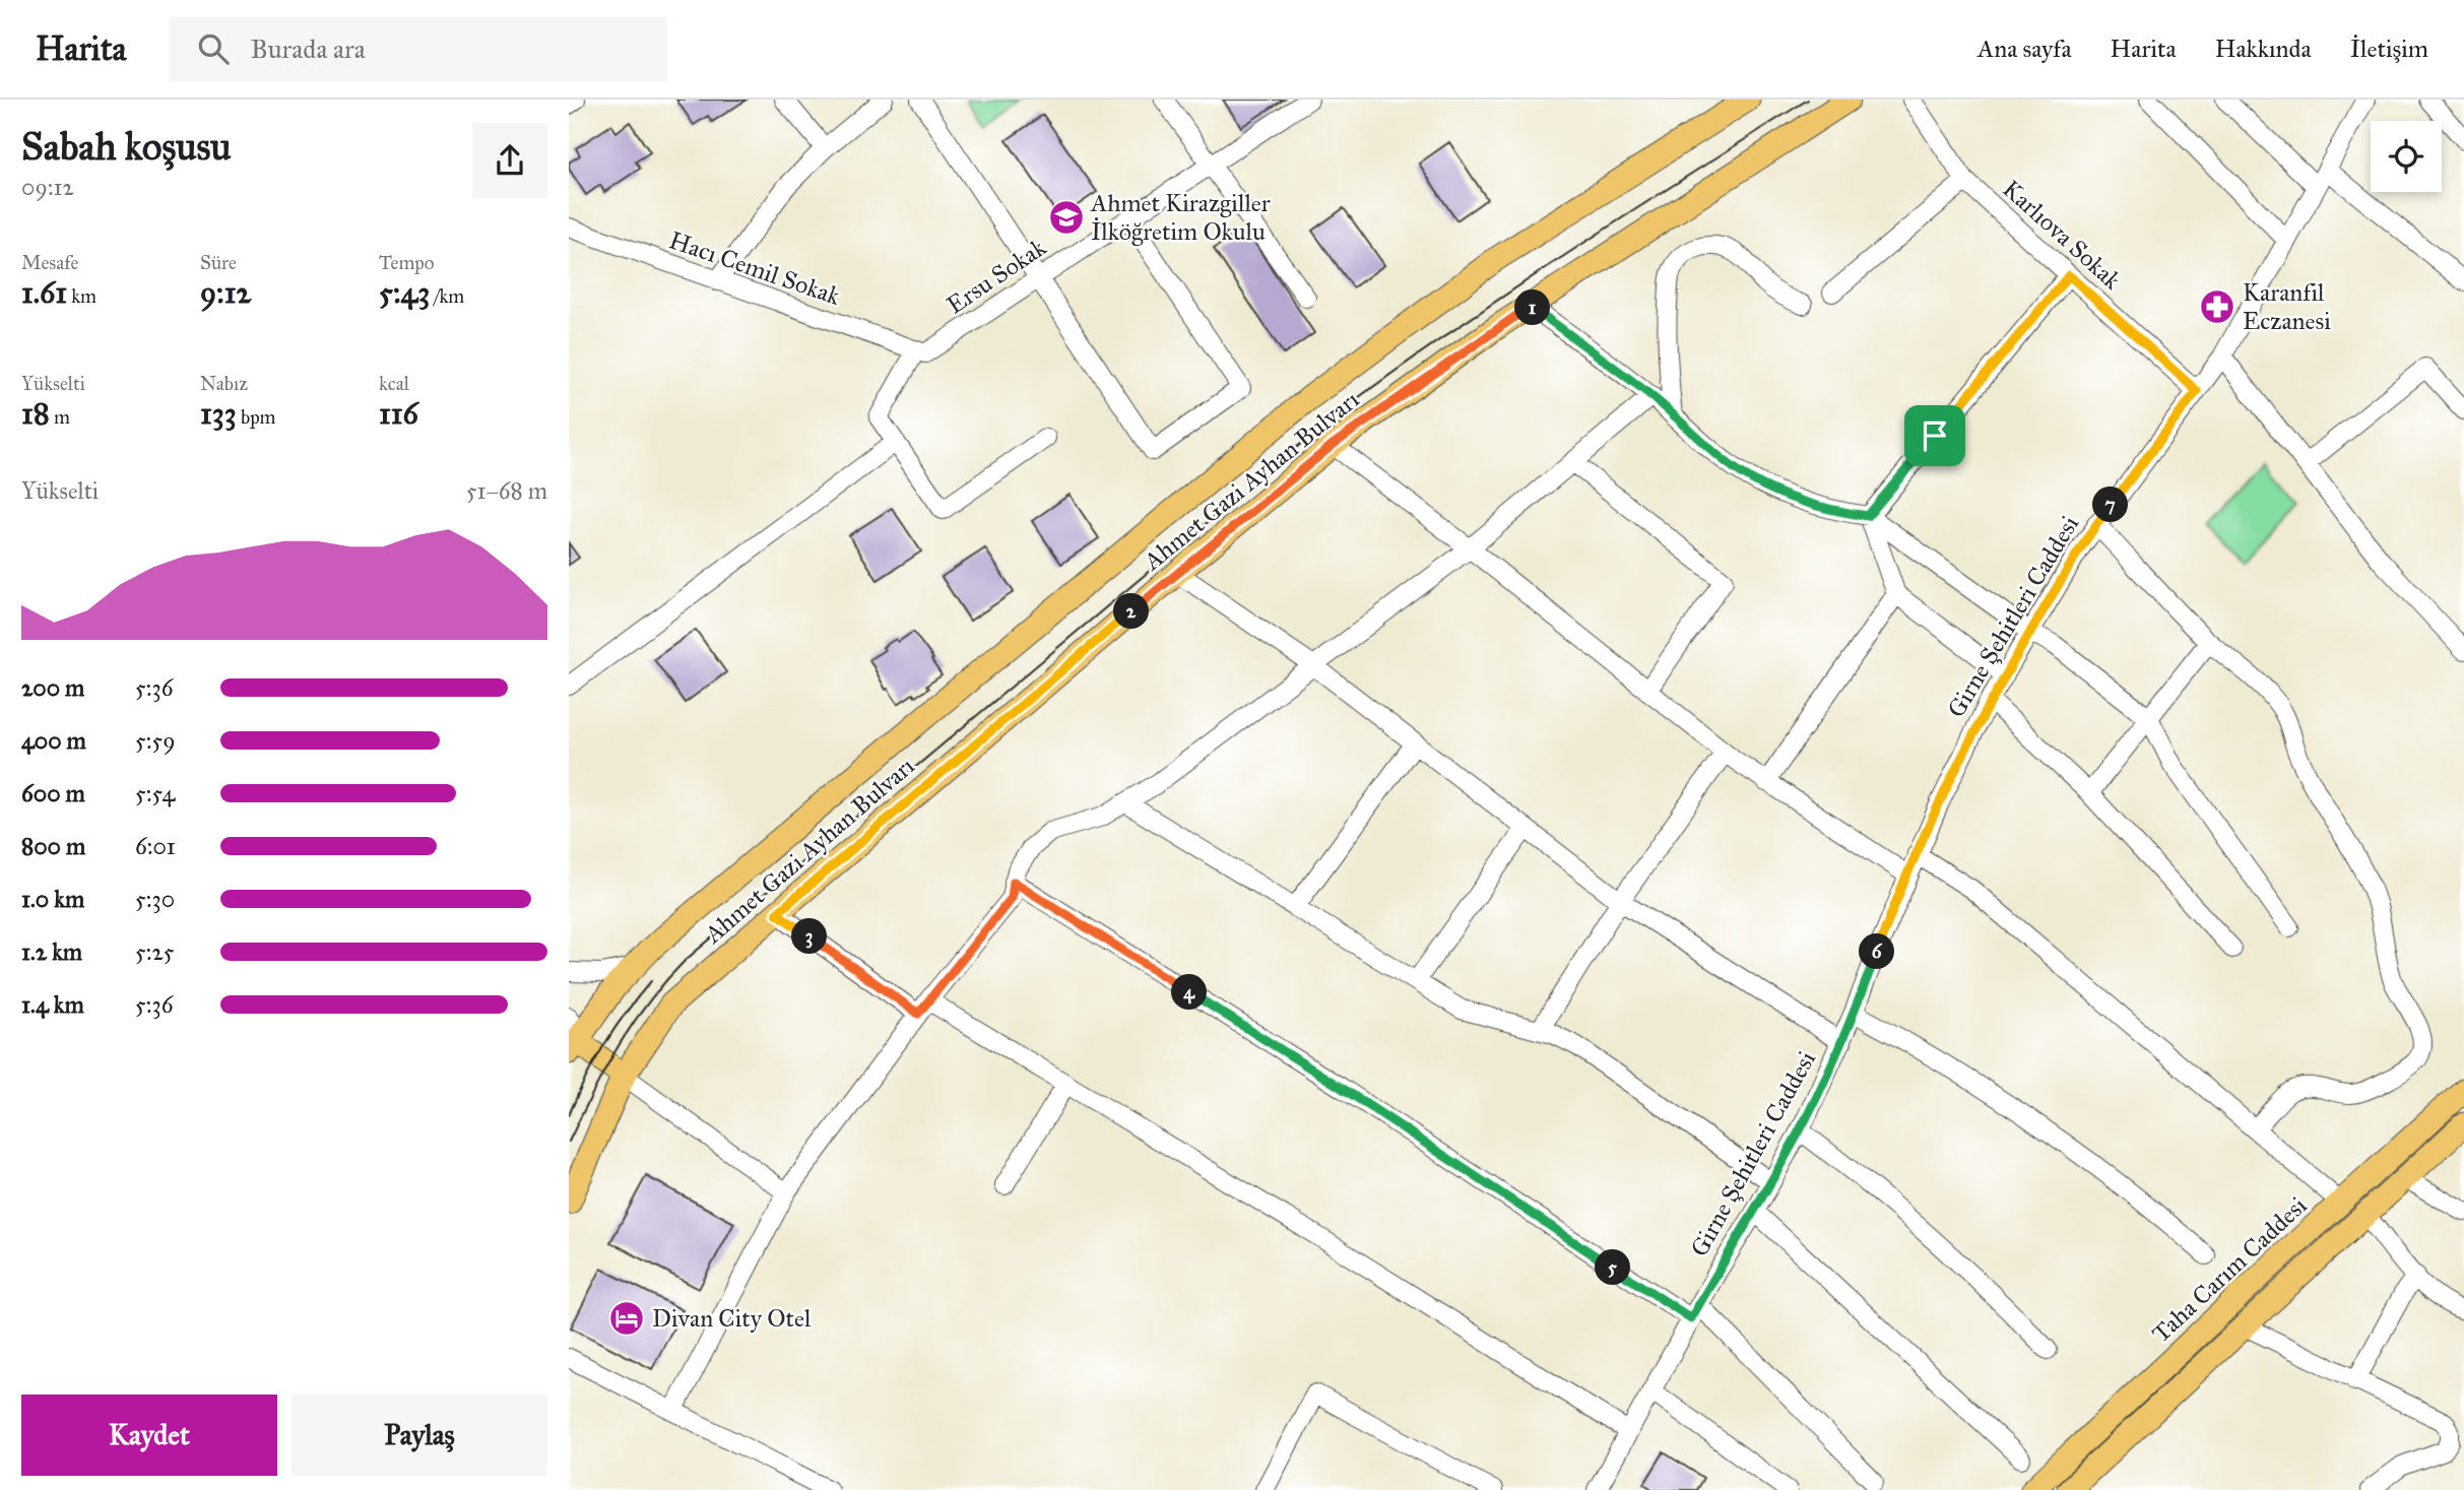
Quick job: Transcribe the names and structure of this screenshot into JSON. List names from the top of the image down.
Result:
{
  "streets": {
    "main road": ["Ahmet Gazi Ayhan Bulvarı", "Taha Carım Caddesi"],
    "street": [
      "Karlıova Sokak",
      "Hacı Cemil Sokak",
      "Ersu Sokak",
      "Girne Şehitleri Caddesi"
    ]
  },
  "crossings": [
    ["Karlıova Sokak", "Girne Şehitleri Caddesi"],
    ["Hacı Cemil Sokak", "Ersu Sokak"]
  ],
  "places": {
    "school or university": ["Ahmet Kirazgiller İlköğretim Okulu"],
    "pharmacy": ["Karanfil Eczanesi"],
    "hotel": ["Divan City Otel"]
  },
  "page": {
    "header": "Harita",
    "search": "Burada ara",
    "nav": [
      "Ana sayfa",
      "Harita",
      "Hakkında",
      "İletişim"
    ],
    "heading": ["Sabah koşusu", "09:12"],
    "stats": [
      ["Mesafe", "1.61 km"],
      ["Süre", "9:12"],
      ["Tempo", "5:43 /km"],
      ["Yükselti", "18 m"],
      ["Nabız", "133 bpm"],
      ["kcal", "116"]
    ],
    "pins": [
      "1",
      "7",
      "2",
      "3",
      "6",
      "4",
      "5"
    ],
    "chart": ["Yükselti", "51–68 m"],
    "list": [
      {
        "name": "200 m",
        "note": "5:36"
      },
      {
        "name": "400 m",
        "note": "5:59"
      },
      {
        "name": "600 m",
        "note": "5:54"
      },
      {
        "name": "800 m",
        "note": "6:01"
      },
      {
        "name": "1.0 km",
        "note": "5:30"
      },
      {
        "name": "1.2 km",
        "note": "5:25"
      },
      {
        "name": "1.4 km",
        "note": "5:36"
      }
    ],
    "buttons": ["Kaydet", "Paylaş"]
  }
}
